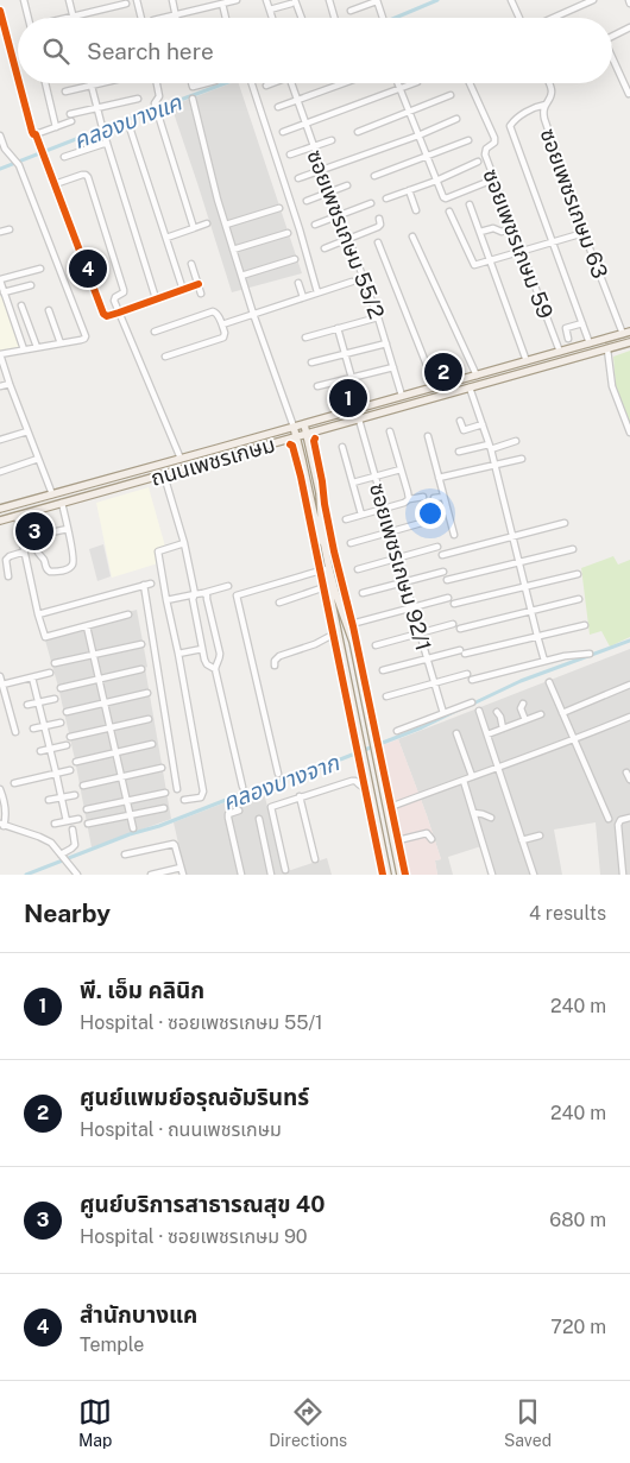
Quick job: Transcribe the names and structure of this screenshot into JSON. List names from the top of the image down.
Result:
{
  "streets": {
    "main road": ["ถนนเพชรเกษม"],
    "street": [
      "ซอยเพชรเกษม 63",
      "ซอยเพชรเกษม 55/2",
      "ซอยเพชรเกษม 59",
      "ซอยเพชรเกษม 92/1"
    ]
  },
  "crossings": [
    ["ซอยเพชรเกษม 63", "ถนนเพชรเกษม"],
    ["ซอยเพชรเกษม 55/2", "ถนนเพชรเกษม"],
    ["ซอยเพชรเกษม 59", "ถนนเพชรเกษม"],
    ["ถนนเพชรเกษม", "ซอยเพชรเกษม 92/1"]
  ],
  "water": ["คลองบางแค", "คลองบางจาก"],
  "page": {
    "search": "Search here",
    "pins": [
      "4",
      "2",
      "1",
      "3"
    ],
    "heading": ["Nearby", "4 results"],
    "list": [
      {
        "mark": "1",
        "name": "พี. เอ็ม คลินิก",
        "note": "Hospital · ซอยเพชรเกษม 55/1",
        "value": "240 m"
      },
      {
        "mark": "2",
        "name": "ศูนย์แพมย์อรุณอัมรินทร์",
        "note": "Hospital · ถนนเพชรเกษม",
        "value": "240 m"
      },
      {
        "mark": "3",
        "name": "ศูนย์บริการสาธารณสุข 40",
        "note": "Hospital · ซอยเพชรเกษม 90",
        "value": "680 m"
      },
      {
        "mark": "4",
        "name": "สำนักบางแค",
        "note": "Temple",
        "value": "720 m"
      }
    ],
    "nav": ["Map", "Directions", "Saved"]
  }
}
